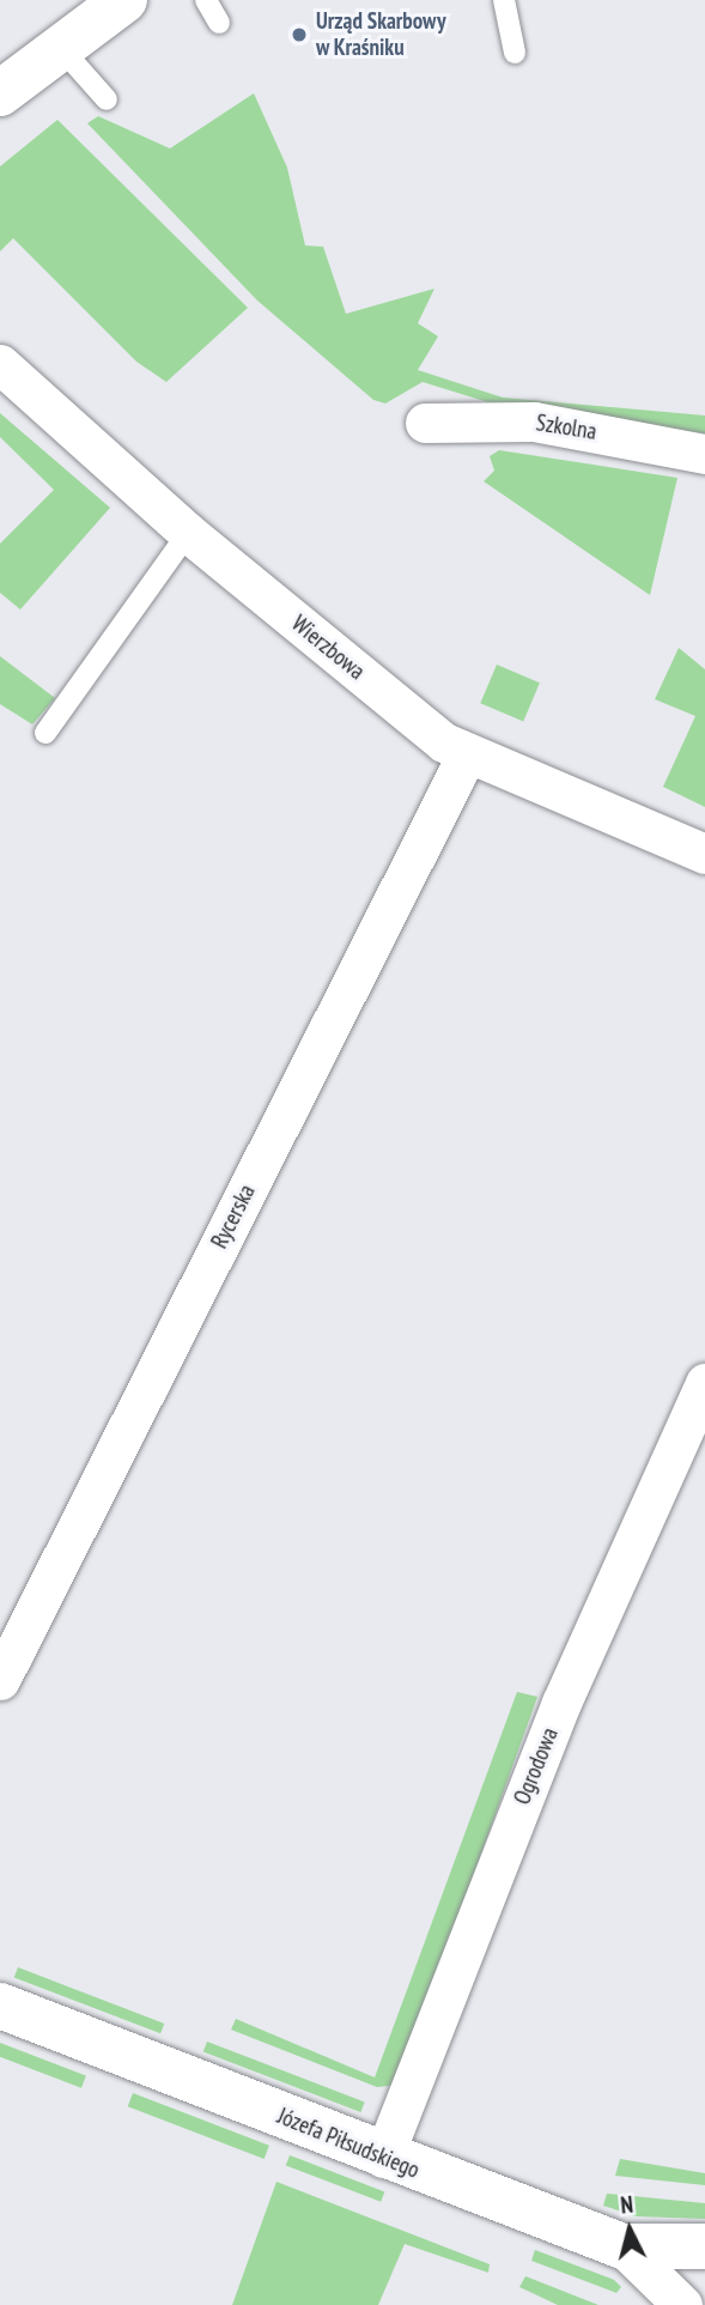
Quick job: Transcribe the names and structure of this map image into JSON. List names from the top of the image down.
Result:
{
  "streets": {
    "street": [
      "Szkolna",
      "Wierzbowa",
      "Rycerska",
      "Ogrodowa",
      "Józefa Piłsudskiego"
    ]
  },
  "crossings": [
    ["Wierzbowa", "Rycerska"],
    ["Ogrodowa", "Józefa Piłsudskiego"]
  ],
  "places": ["Urząd Skarbowy w Kraśniku"],
  "north": "top"
}
